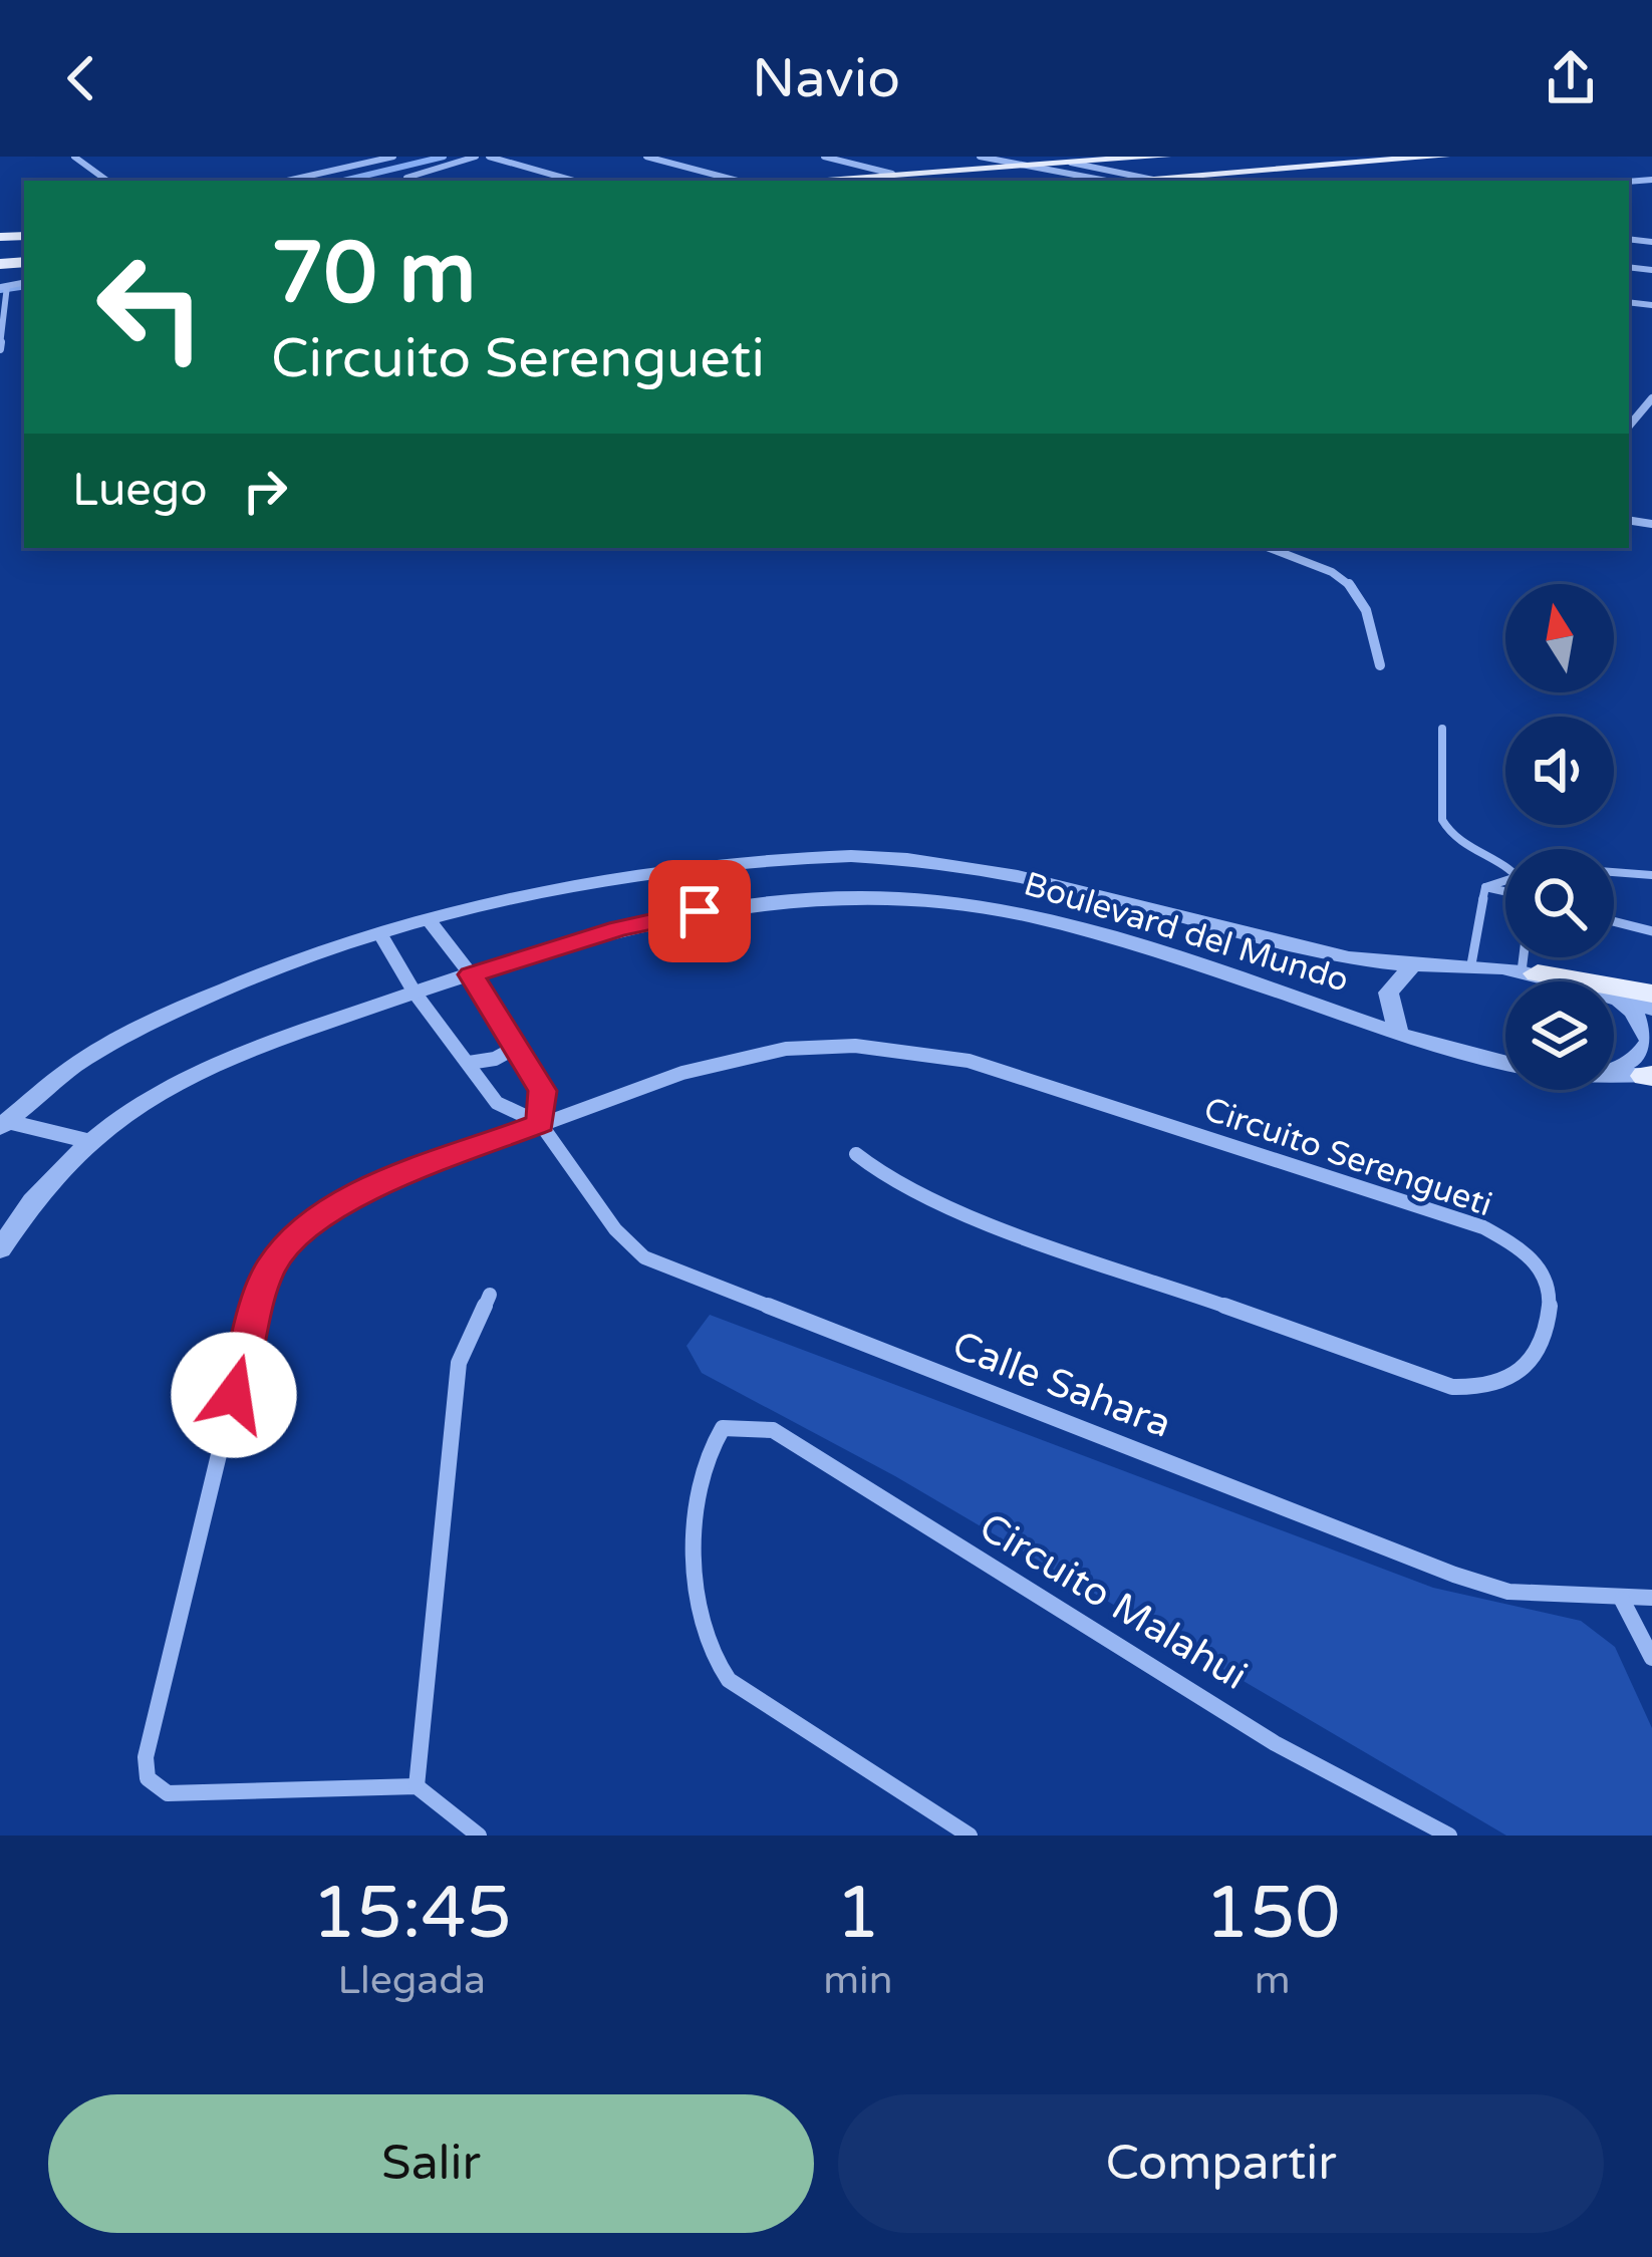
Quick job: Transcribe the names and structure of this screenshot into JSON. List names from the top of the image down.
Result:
{
  "streets": {
    "street": [
      "Boulevard del Mundo",
      "Circuito Serengueti",
      "Calle Sahara",
      "Circuito Malahui"
    ]
  },
  "crossings": [
    ["Circuito Serengueti", "Calle Sahara"]
  ],
  "north": "top",
  "page": {
    "header": "Navio",
    "turn": ["70 m", "Circuito Serengueti"],
    "then": "Luego",
    "eta": [
      "15:45",
      "Llegada",
      "1",
      "min",
      "150",
      "m"
    ],
    "buttons": ["Salir", "Compartir"]
  }
}
